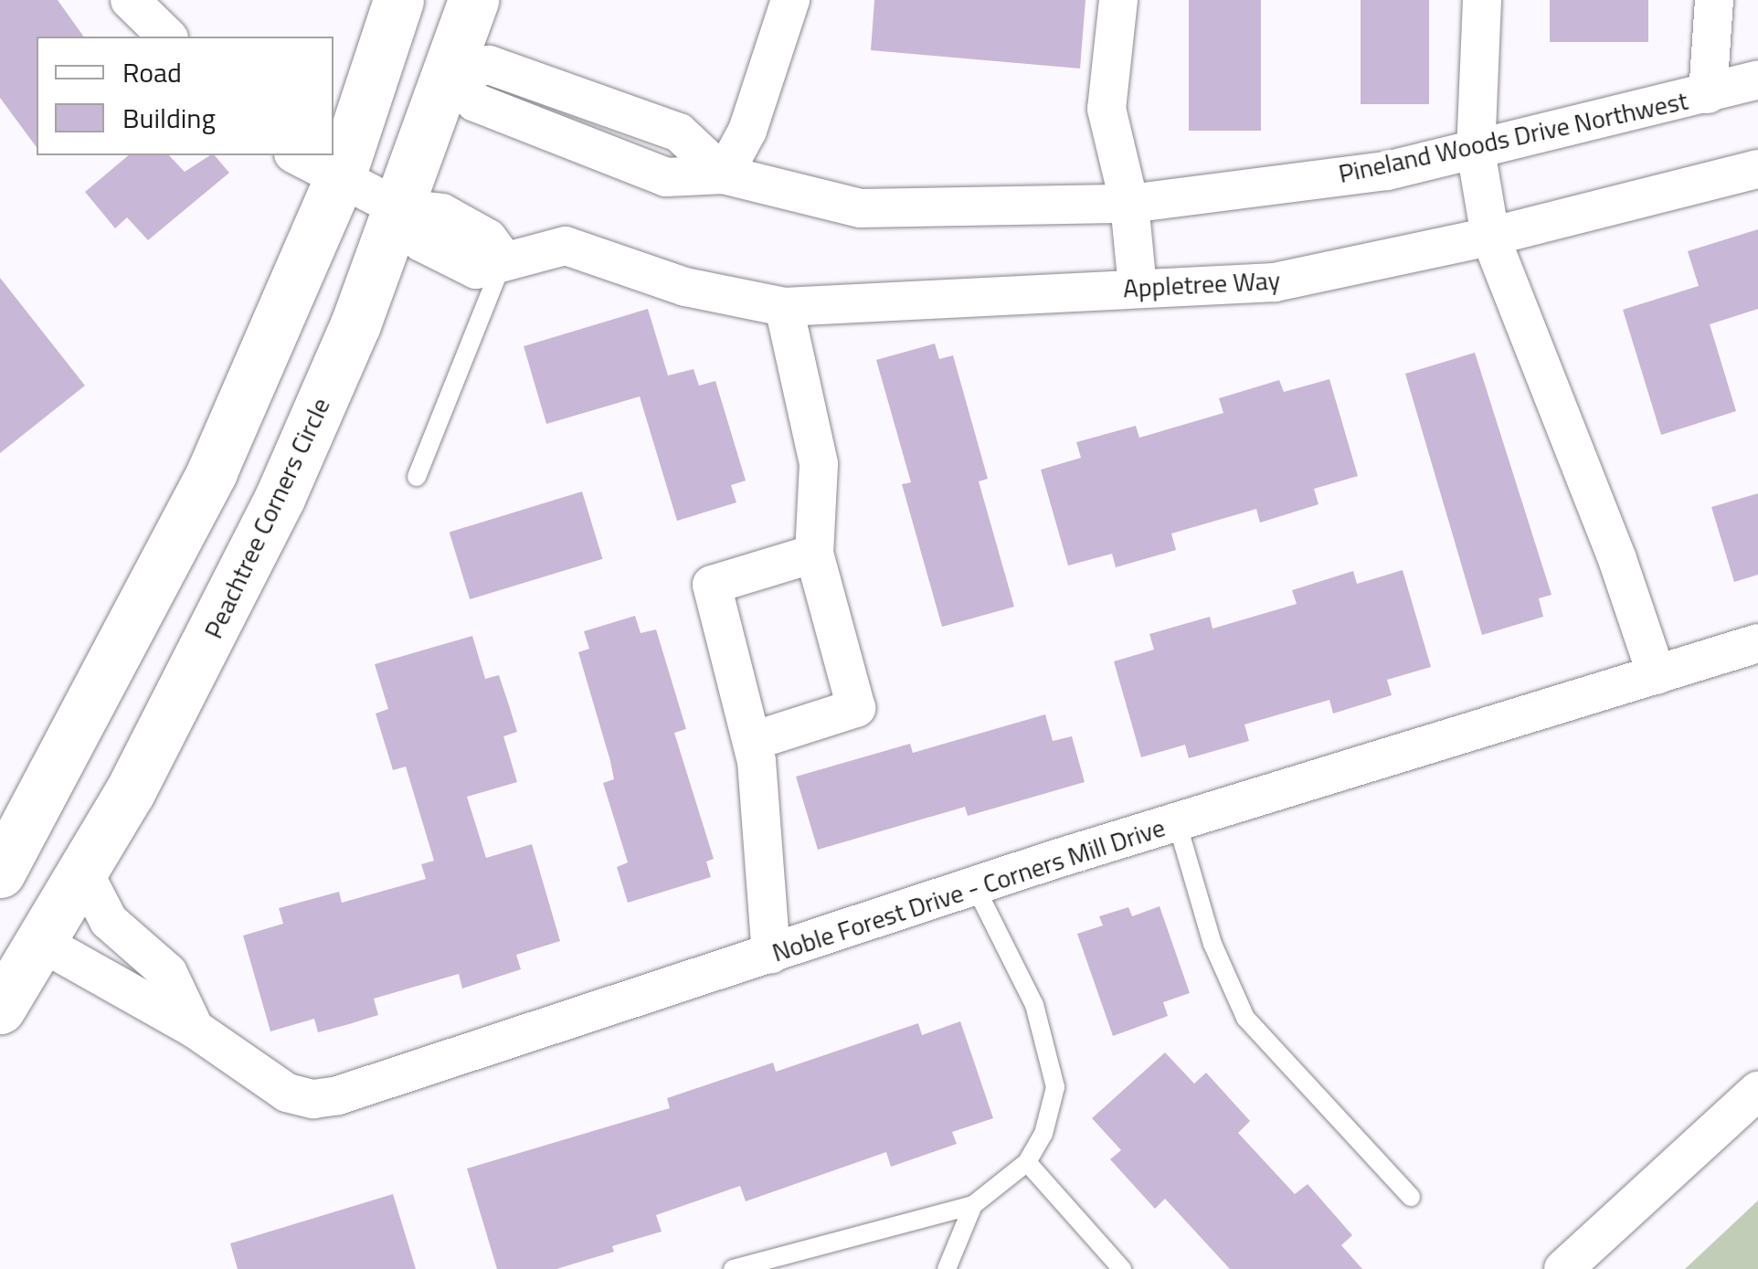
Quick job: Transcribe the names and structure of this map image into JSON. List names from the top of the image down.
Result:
{
  "streets": {
    "street": [
      "Pineland Woods Drive Northwest",
      "Appletree Way",
      "Peachtree Corners Circle",
      "Noble Forest Drive - Corners Mill Drive"
    ]
  },
  "crossings": [
    ["Pineland Woods Drive Northwest", "Peachtree Corners Circle"],
    ["Appletree Way", "Peachtree Corners Circle"],
    ["Peachtree Corners Circle", "Noble Forest Drive - Corners Mill Drive"]
  ],
  "legend": ["Road", "Building"]
}
